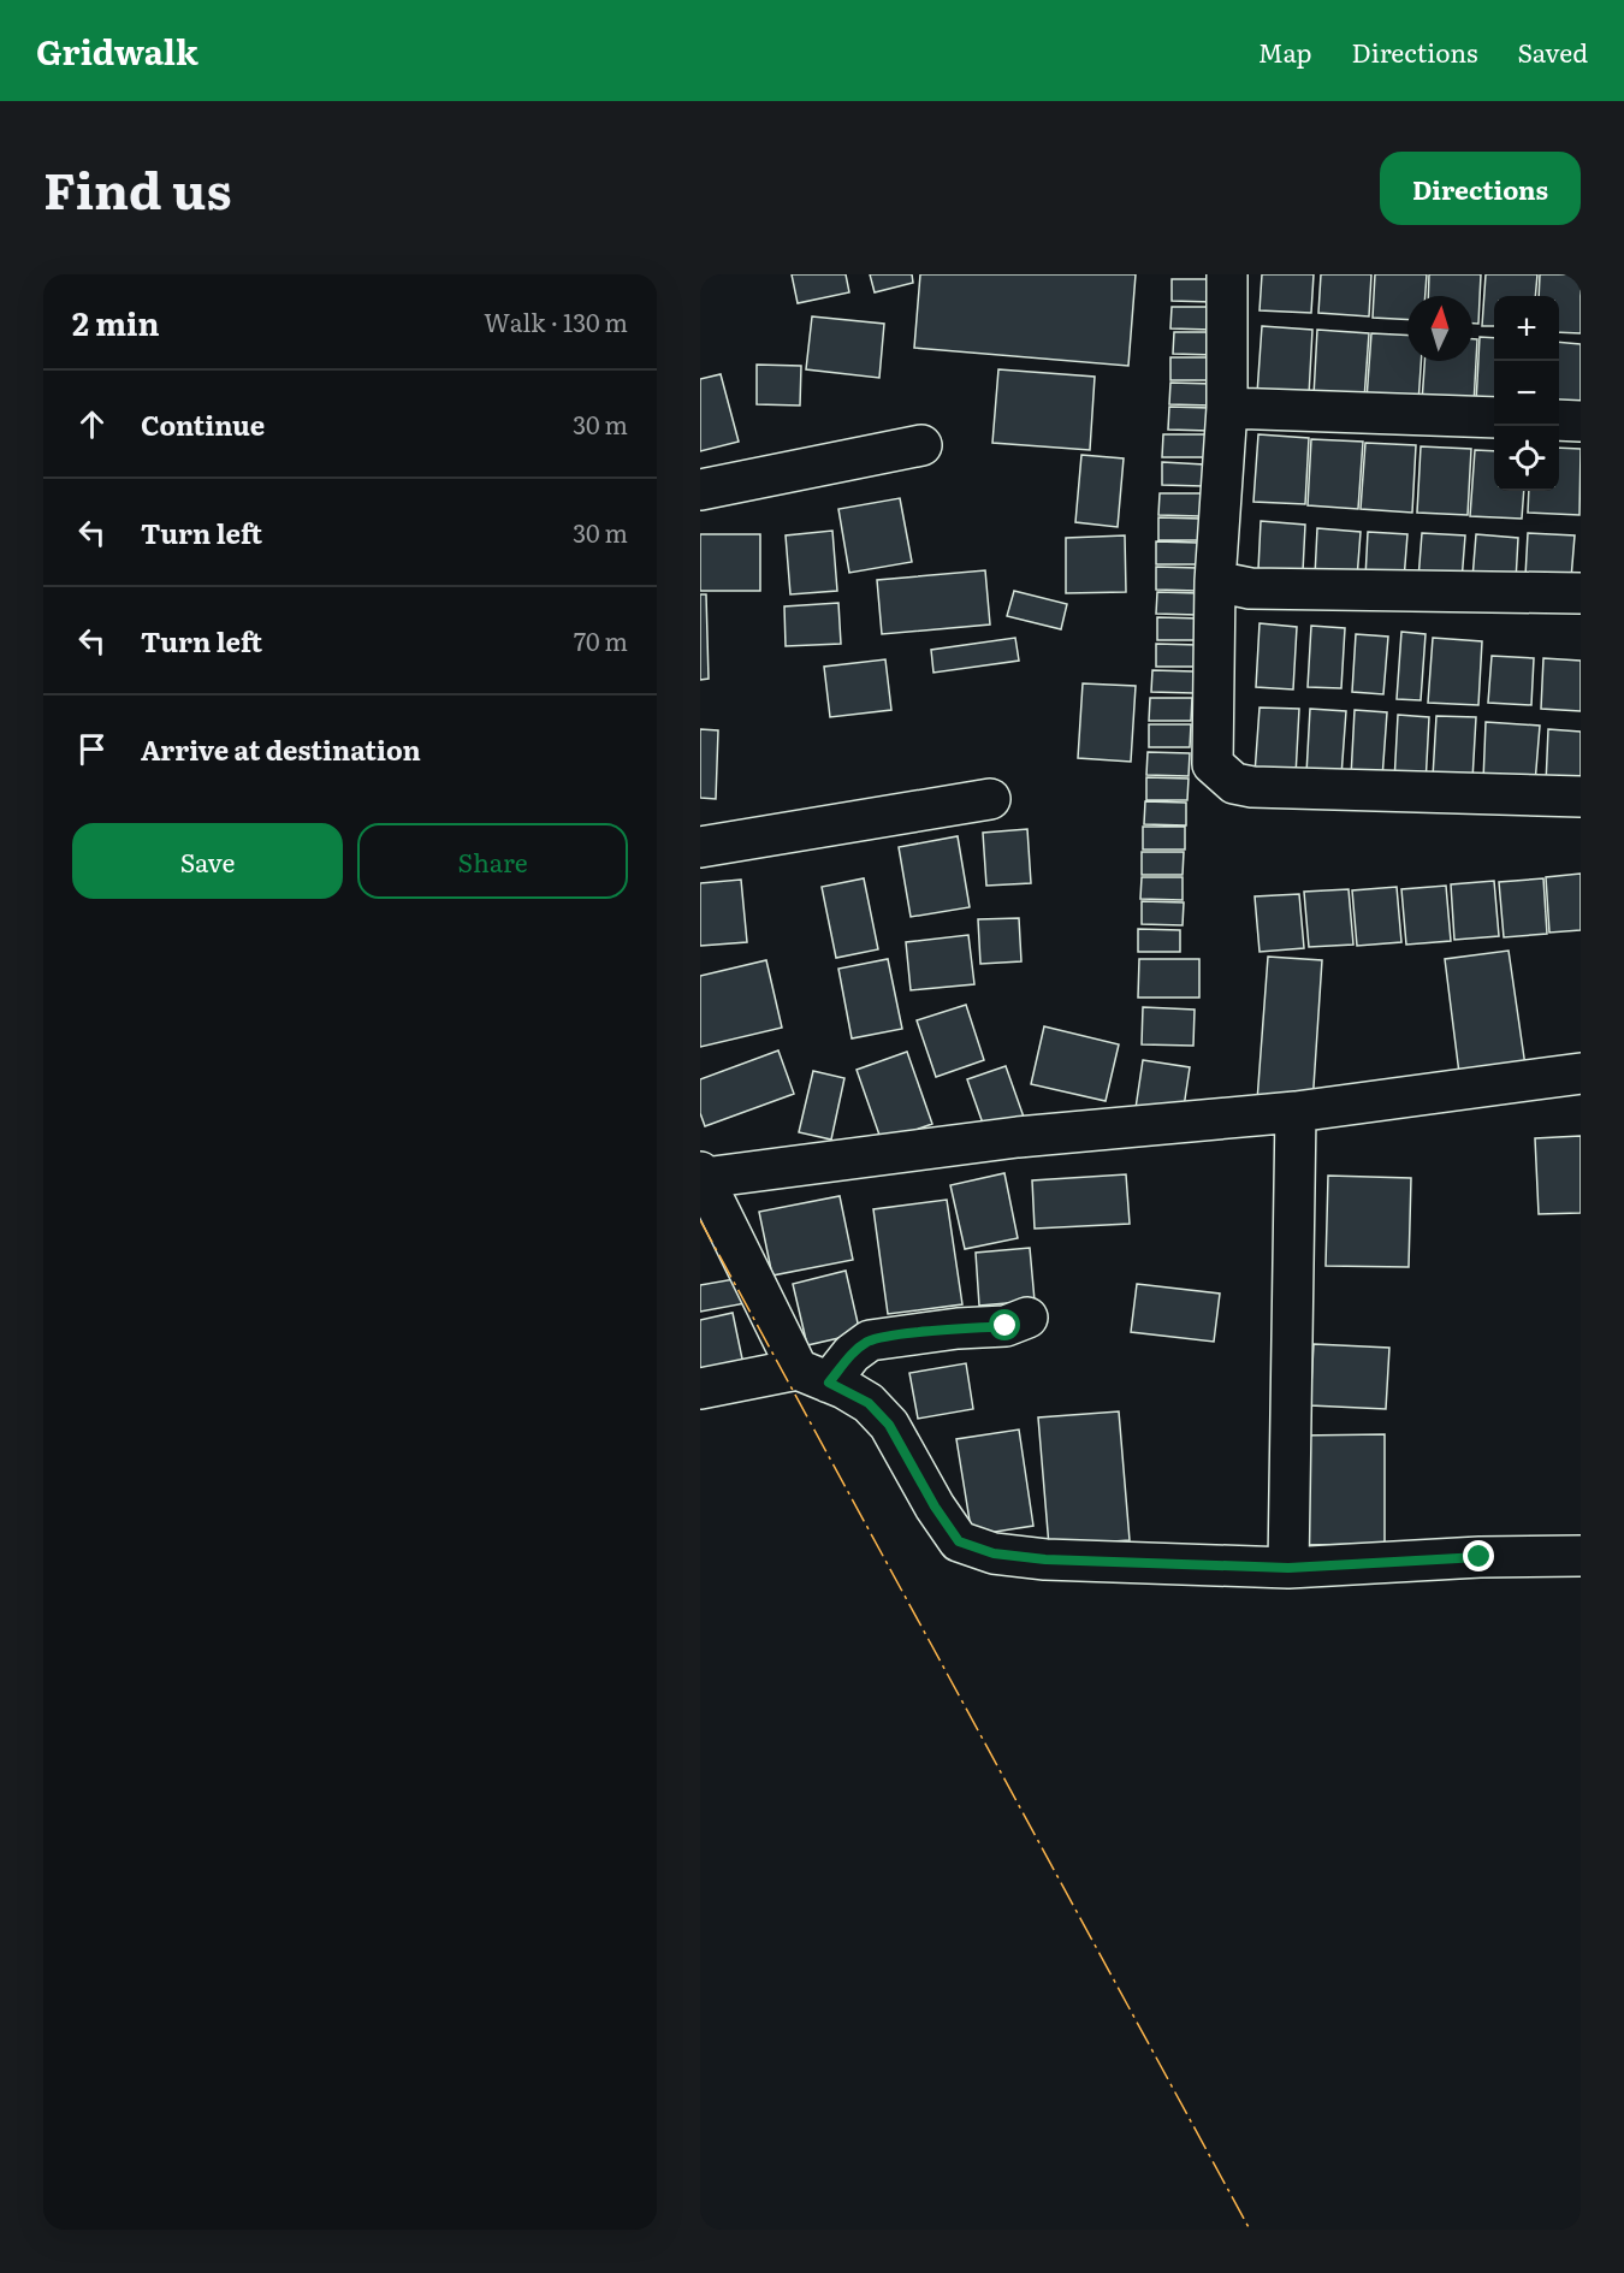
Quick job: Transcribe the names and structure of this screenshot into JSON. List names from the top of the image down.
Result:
{
  "north": "top",
  "page": {
    "header": "Gridwalk",
    "nav": ["Map", "Directions", "Saved"],
    "title": "Find us",
    "buttons": [
      "Directions",
      ["Save", "Share"]
    ],
    "heading": ["2 min", "Walk · 130 m"],
    "map_buttons": ["+", "−"],
    "list": [
      ["Continue", "30 m"],
      ["Turn left", "30 m"],
      ["Turn left", "70 m"],
      "Arrive at destination"
    ]
  }
}
